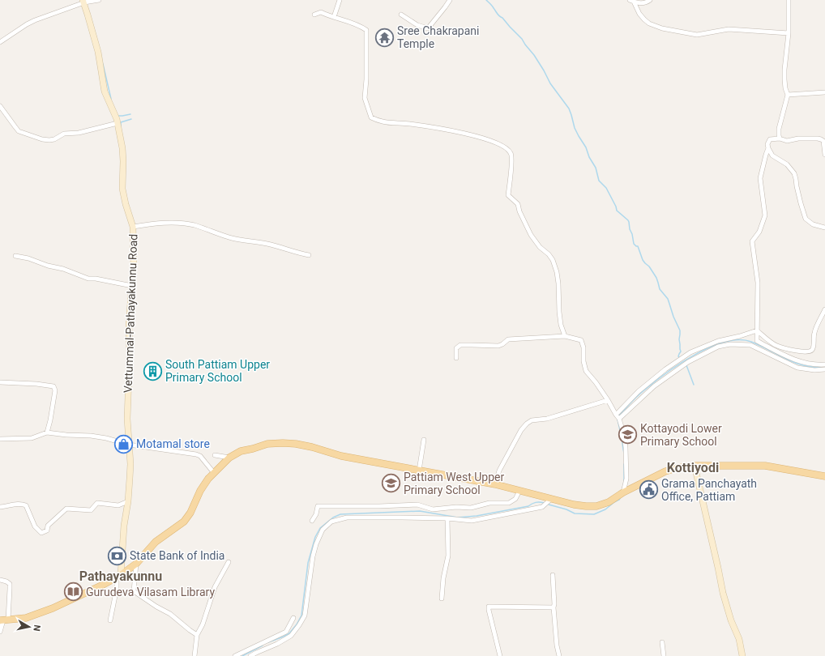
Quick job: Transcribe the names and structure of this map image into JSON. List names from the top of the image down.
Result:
{
  "streets": {
    "main road": ["Vettummal-Pathayakunnu Road"]
  },
  "districts": ["Kottiyodi", "Pathayakunnu"],
  "places": {
    "temple": ["Sree Chakrapani Temple"],
    "building": ["South Pattiam Upper Primary School"],
    "school or university": ["Kottayodi Lower Primary School", "Pattiam West Upper Primary School"],
    "shop": ["Motamal store"],
    "public building": ["Grama Panchayath Office, Pattiam"],
    "bank": ["State Bank of India"],
    "library": ["Gurudeva Vilasam Library"]
  },
  "north": "right"
}
